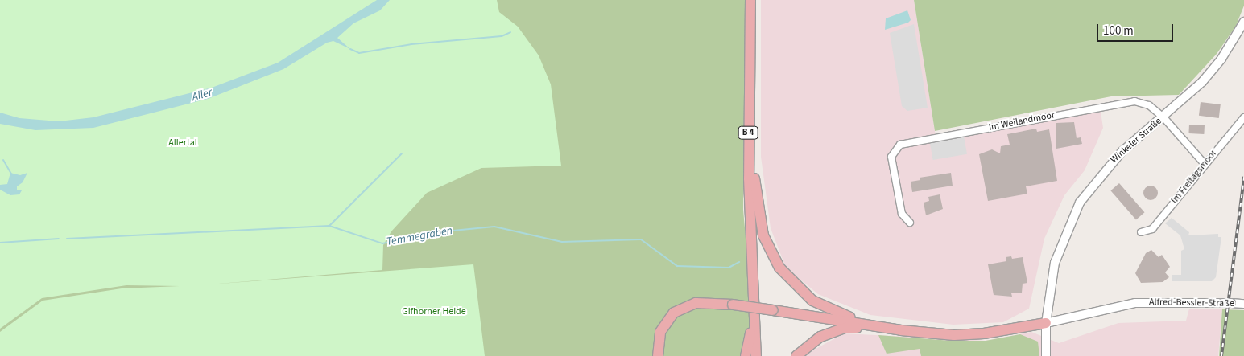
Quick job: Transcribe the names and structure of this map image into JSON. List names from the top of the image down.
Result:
{
  "streets": {
    "highway": ["B 4"],
    "street": [
      "Im Weilandmoor",
      "Winkeler Straße",
      "Im Freitagsmoor",
      "Alfred-Bessler-Straße"
    ]
  },
  "crossings": [
    ["Im Weilandmoor", "Winkeler Straße"],
    ["Im Weilandmoor", "Im Freitagsmoor"],
    ["Winkeler Straße", "Alfred-Bessler-Straße"]
  ],
  "water": ["Aller", "Temmegraben"],
  "parks": ["Allertal", "Gifhorner Heide"],
  "scale_bar": "100 m"
}
